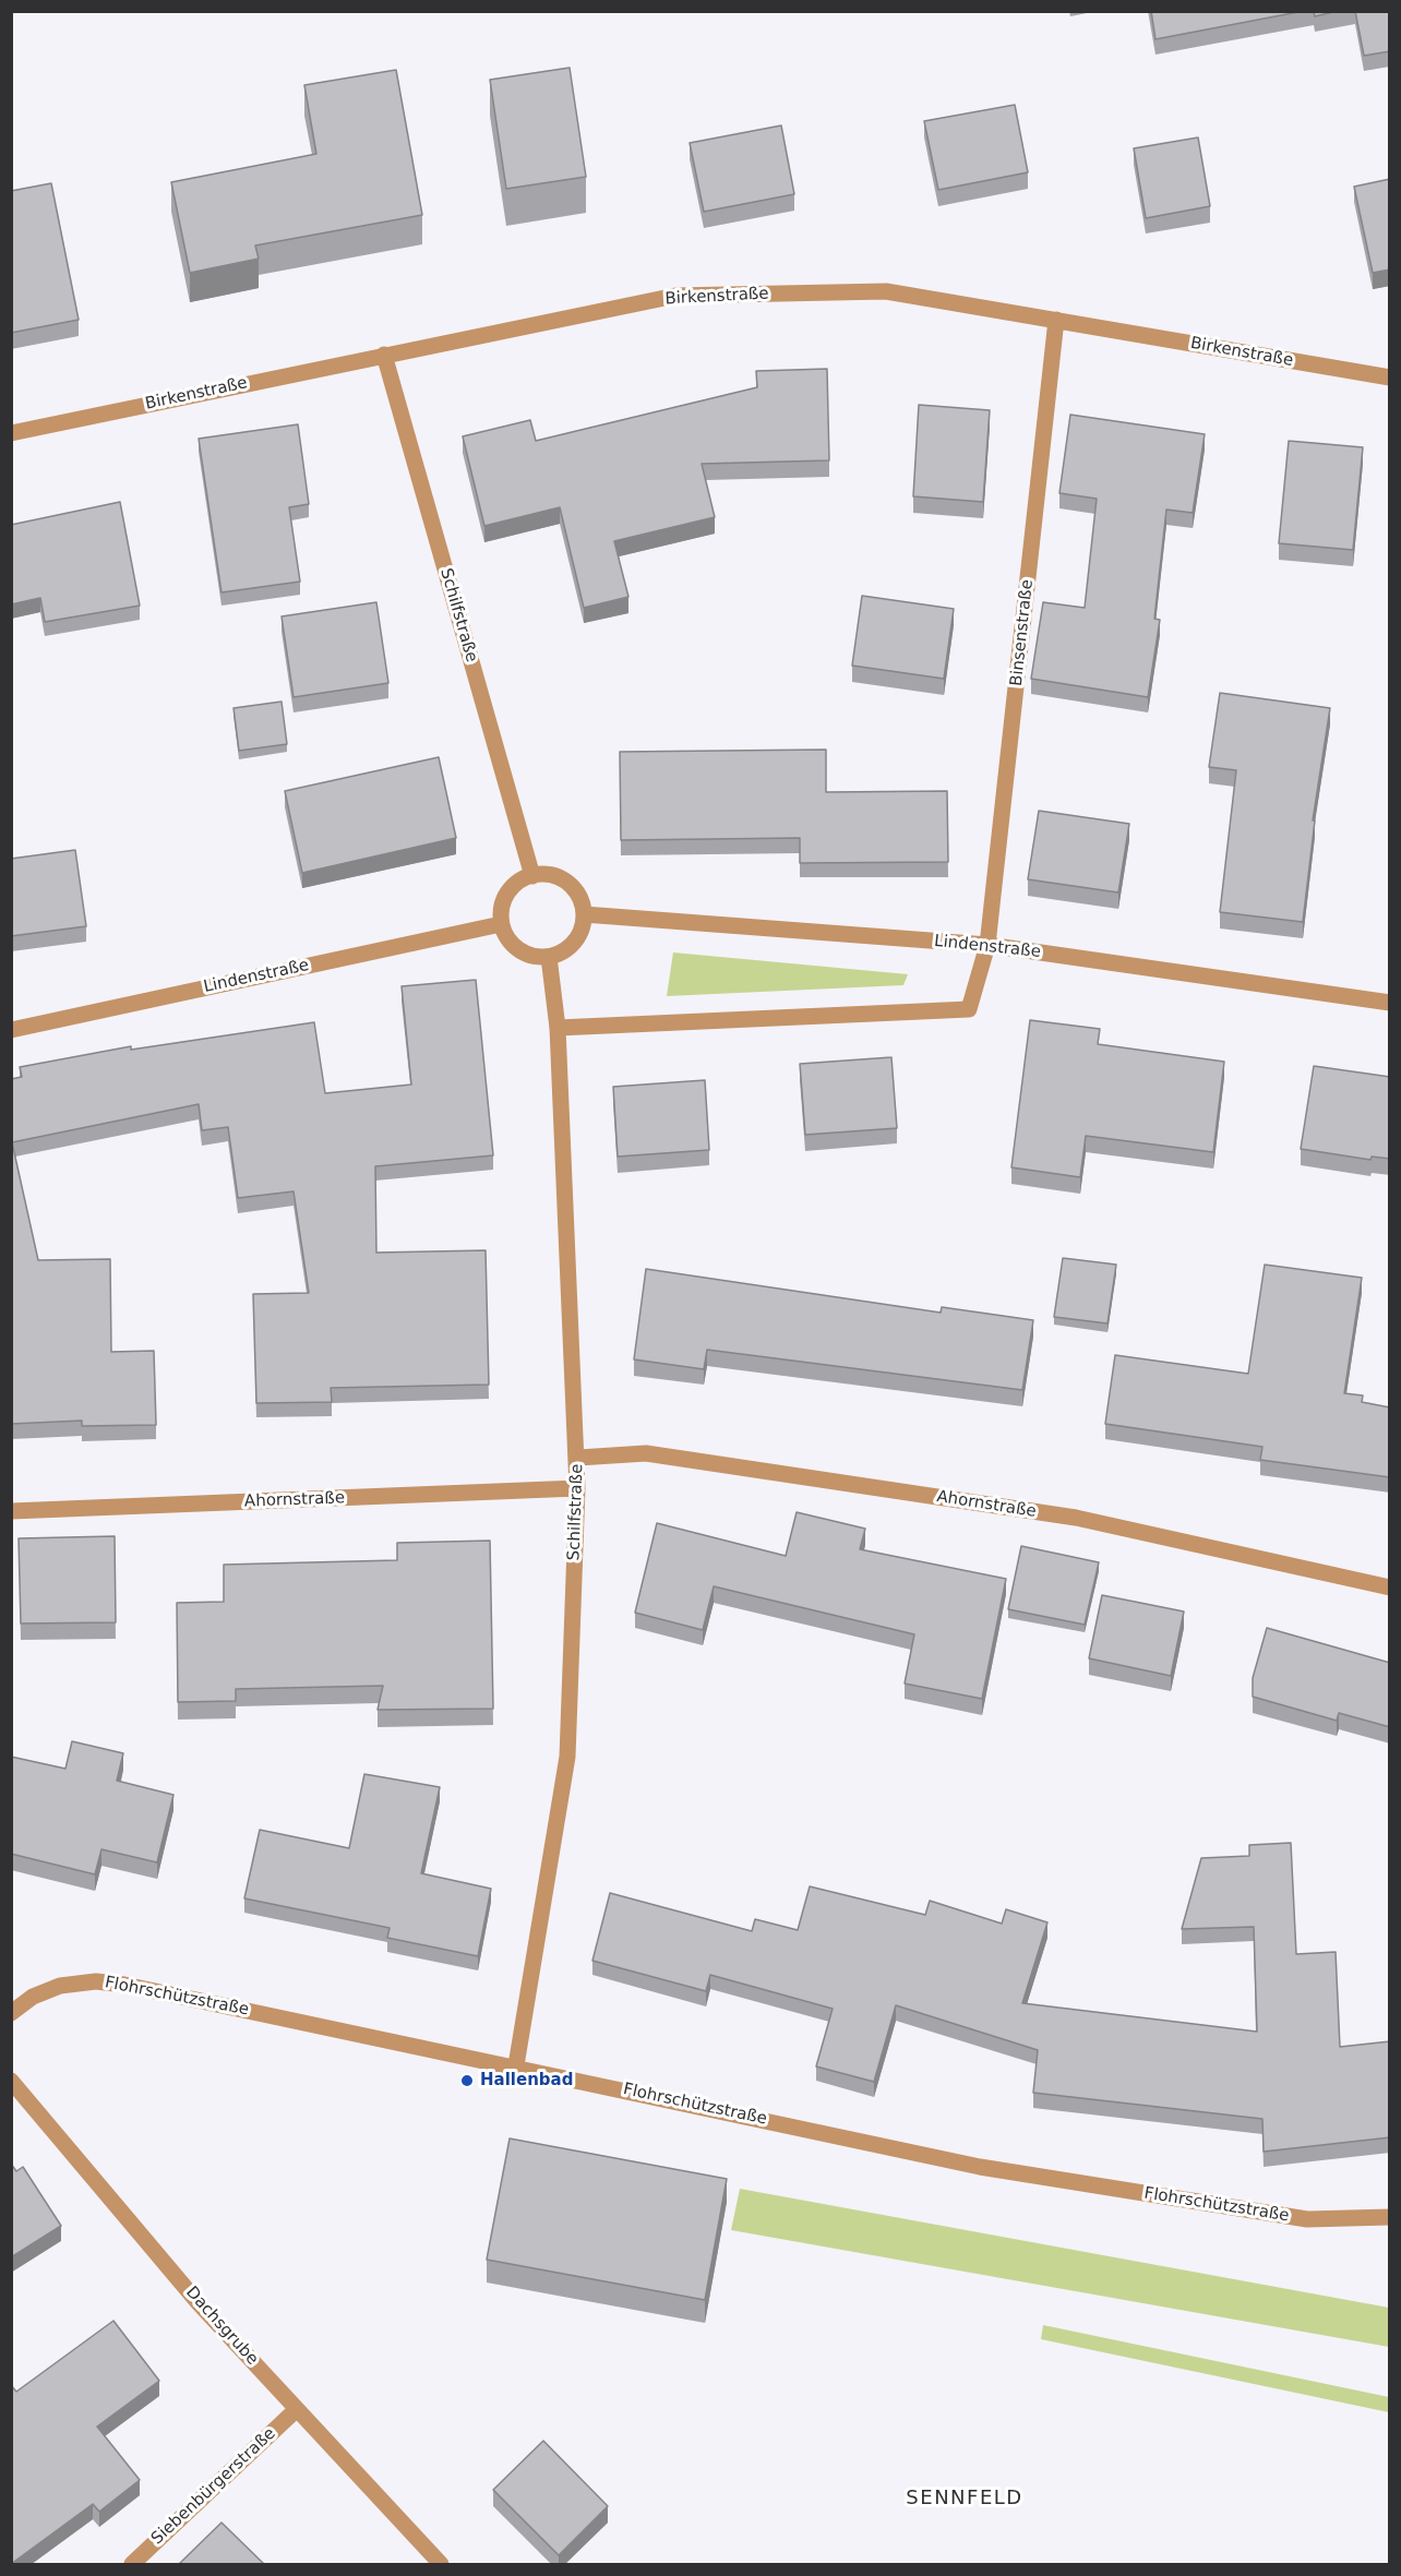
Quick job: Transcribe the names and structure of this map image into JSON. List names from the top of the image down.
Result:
{
  "streets": {
    "street": [
      "Birkenstraße",
      "Schilfstraße",
      "Binsenstraße",
      "Lindenstraße",
      "Ahornstraße",
      "Flohrschützstraße",
      "Dachsgrube",
      "Siebenbürgerstraße"
    ]
  },
  "crossings": [
    ["Birkenstraße", "Schilfstraße"],
    ["Birkenstraße", "Binsenstraße"],
    ["Schilfstraße", "Binsenstraße"],
    ["Schilfstraße", "Lindenstraße"],
    ["Schilfstraße", "Ahornstraße"],
    ["Schilfstraße", "Flohrschützstraße"],
    ["Binsenstraße", "Lindenstraße"],
    ["Dachsgrube", "Siebenbürgerstraße"]
  ],
  "districts": ["SENNFELD"],
  "places": ["Hallenbad"]
}
